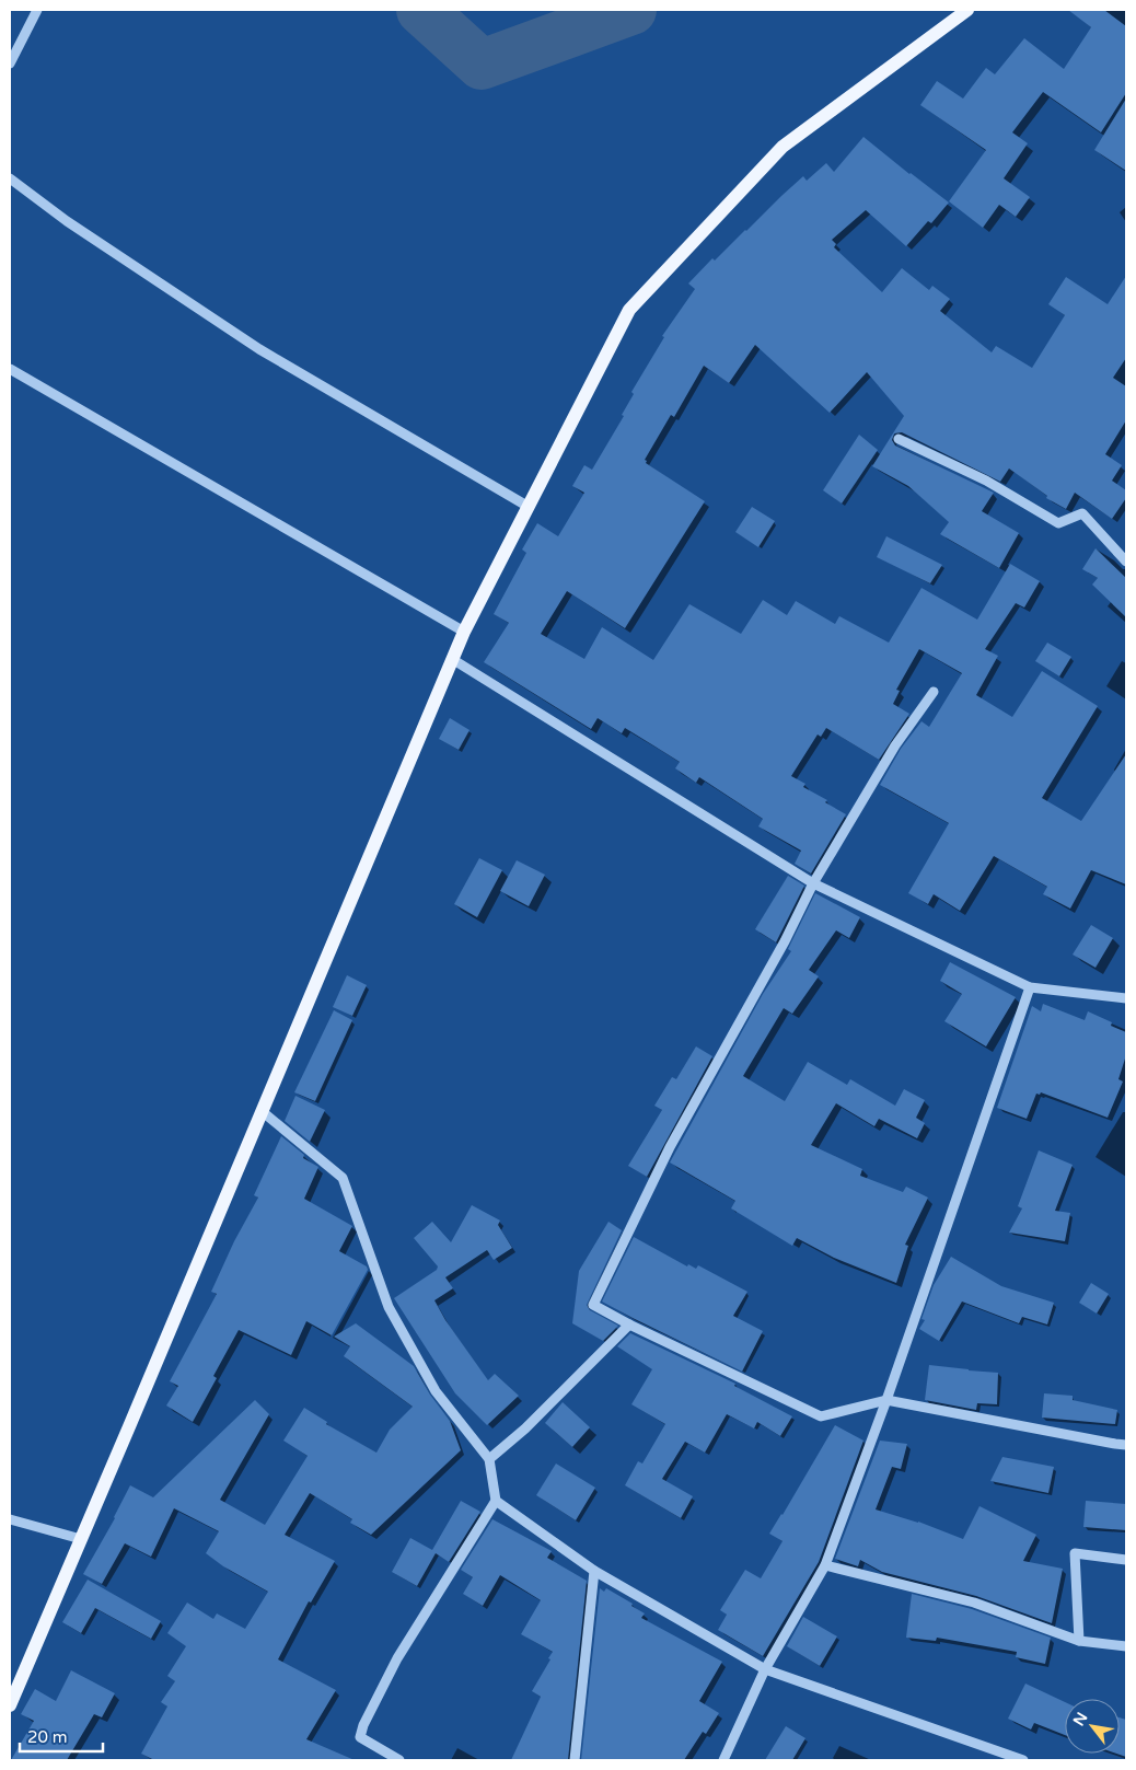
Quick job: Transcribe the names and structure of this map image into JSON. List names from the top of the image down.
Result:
{
  "scale_bar": "20 m",
  "north": "top left"
}
